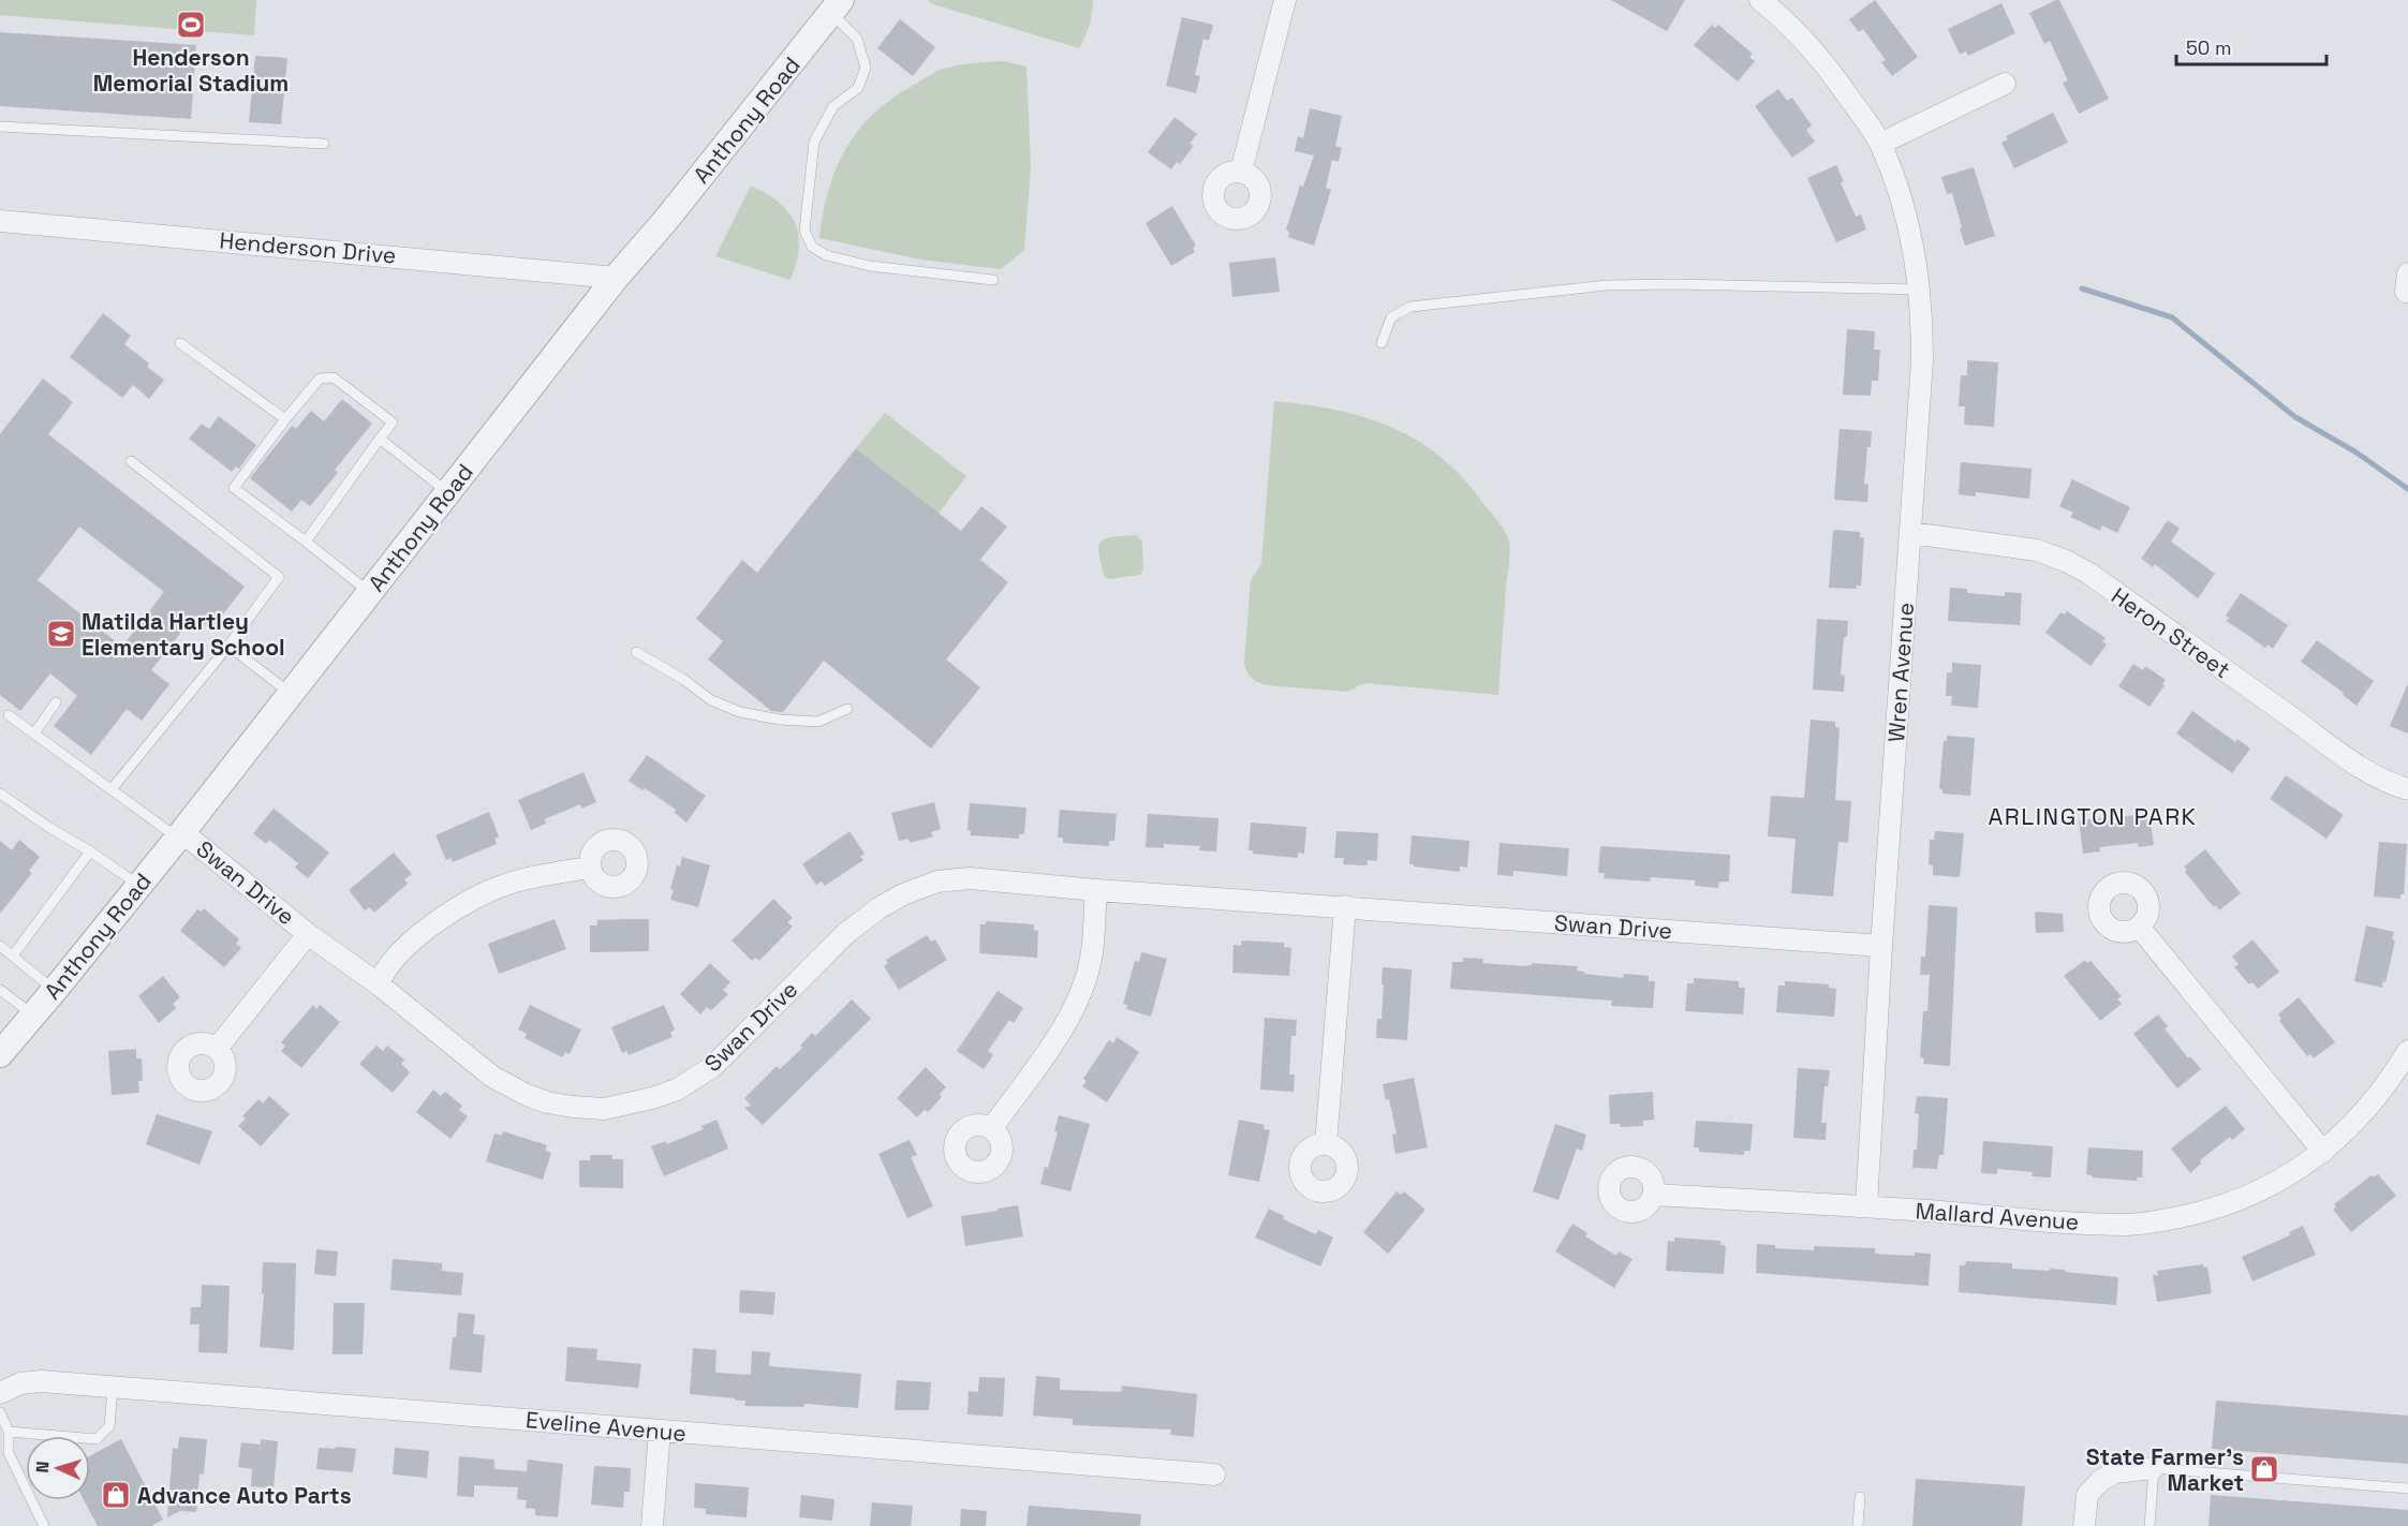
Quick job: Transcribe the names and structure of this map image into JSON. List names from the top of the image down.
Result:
{
  "streets": {
    "street": [
      "Anthony Road",
      "Henderson Drive",
      "Heron Street",
      "Wren Avenue",
      "Swan Drive",
      "Mallard Avenue",
      "Eveline Avenue"
    ]
  },
  "crossings": [
    ["Anthony Road", "Henderson Drive"],
    ["Anthony Road", "Swan Drive"],
    ["Heron Street", "Wren Avenue"],
    ["Wren Avenue", "Swan Drive"],
    ["Wren Avenue", "Mallard Avenue"]
  ],
  "districts": ["ARLINGTON PARK"],
  "places": {
    "sports": ["Henderson Memorial Stadium"],
    "school or university": ["Matilda Hartley Elementary School"],
    "shop": ["State Farmer's Market", "Advance Auto Parts"]
  },
  "scale_bar": "50 m",
  "north": "left"
}
